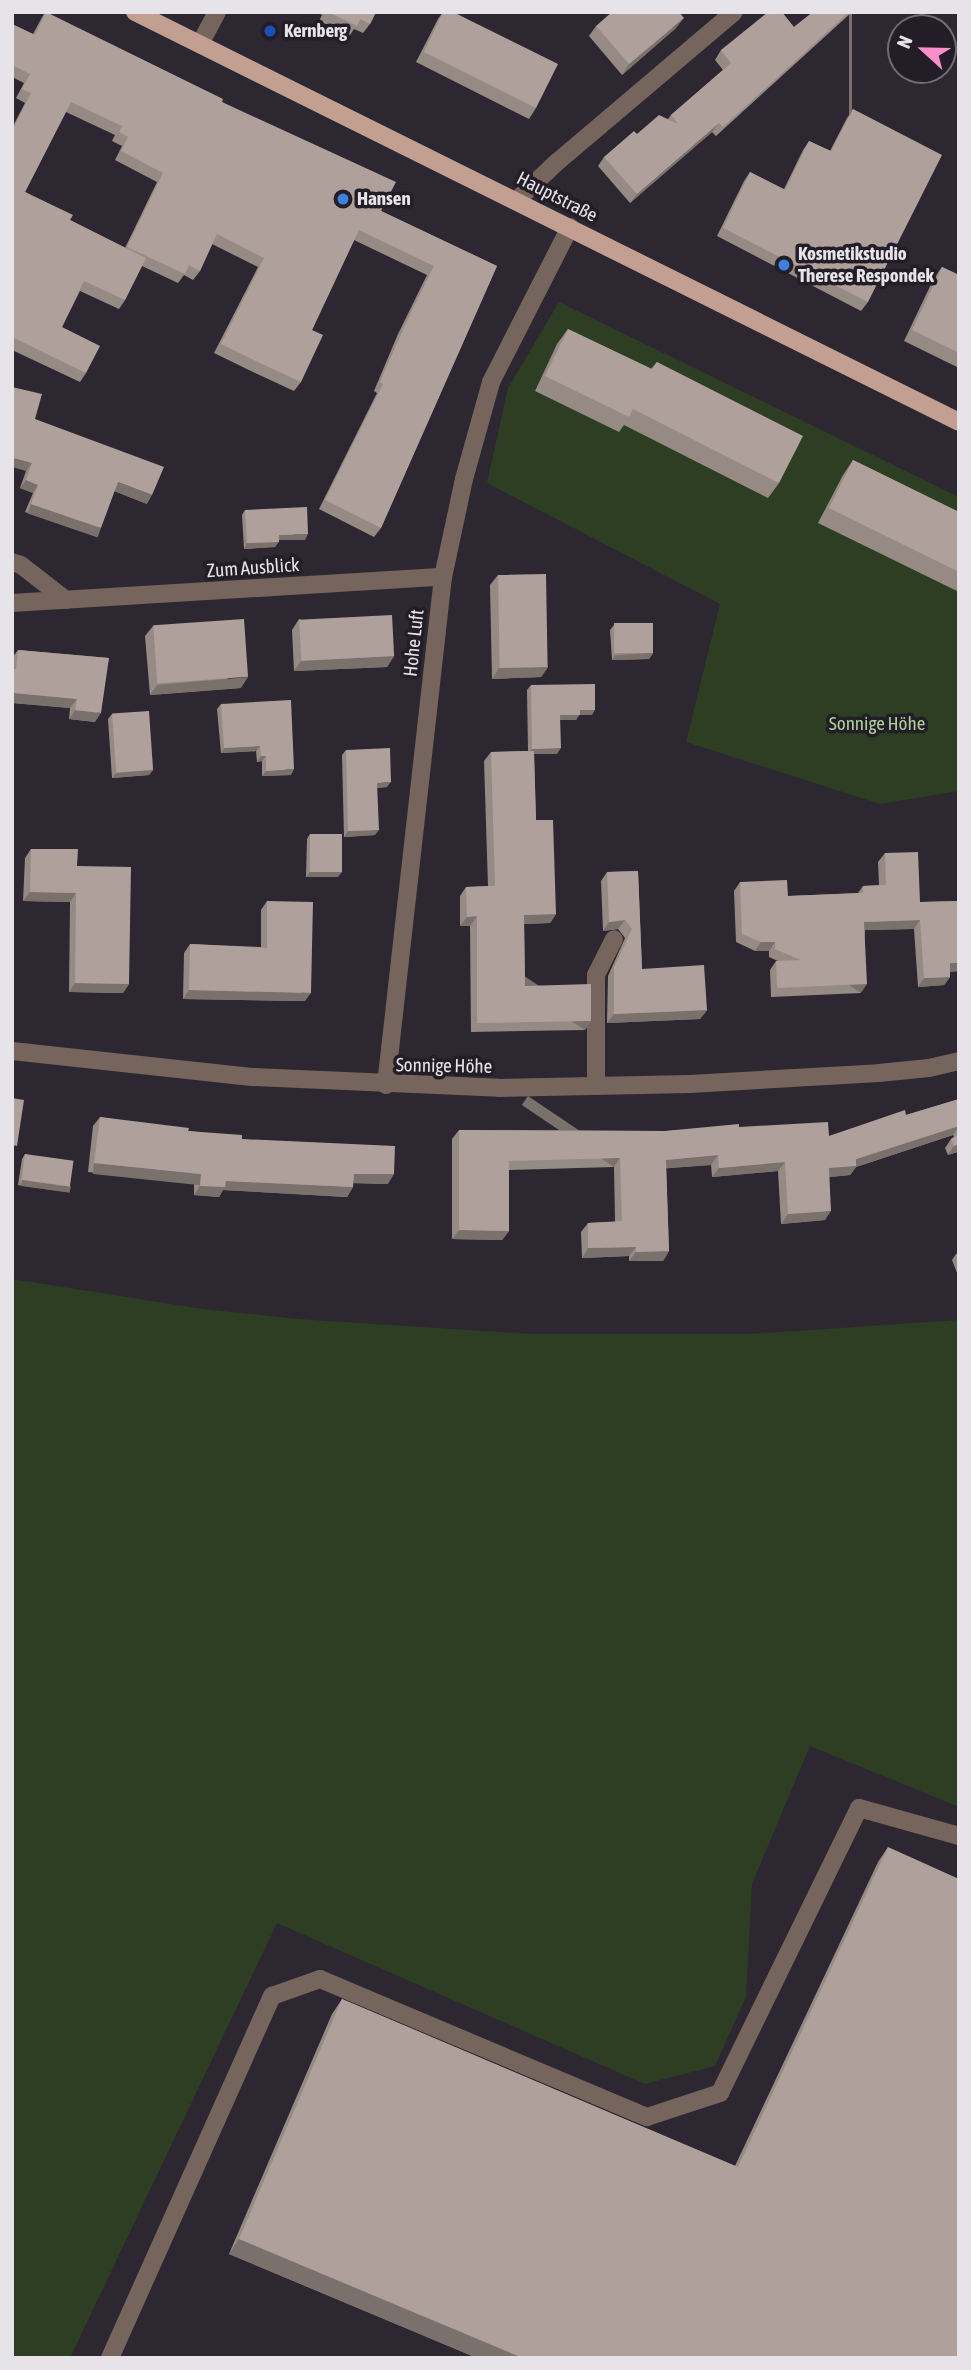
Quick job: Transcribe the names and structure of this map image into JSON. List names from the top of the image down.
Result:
{
  "streets": {
    "main road": ["Hauptstraße"],
    "street": ["Zum Ausblick", "Hohe Luft", "Sonnige Höhe"]
  },
  "crossings": [
    ["Hauptstraße", "Hohe Luft"],
    ["Zum Ausblick", "Hohe Luft"],
    ["Hohe Luft", "Sonnige Höhe"]
  ],
  "parks": ["Sonnige Höhe"],
  "places": ["Kernberg", "Hansen", "Kosmetikstudio Therese Respondek"],
  "north": "left"
}
